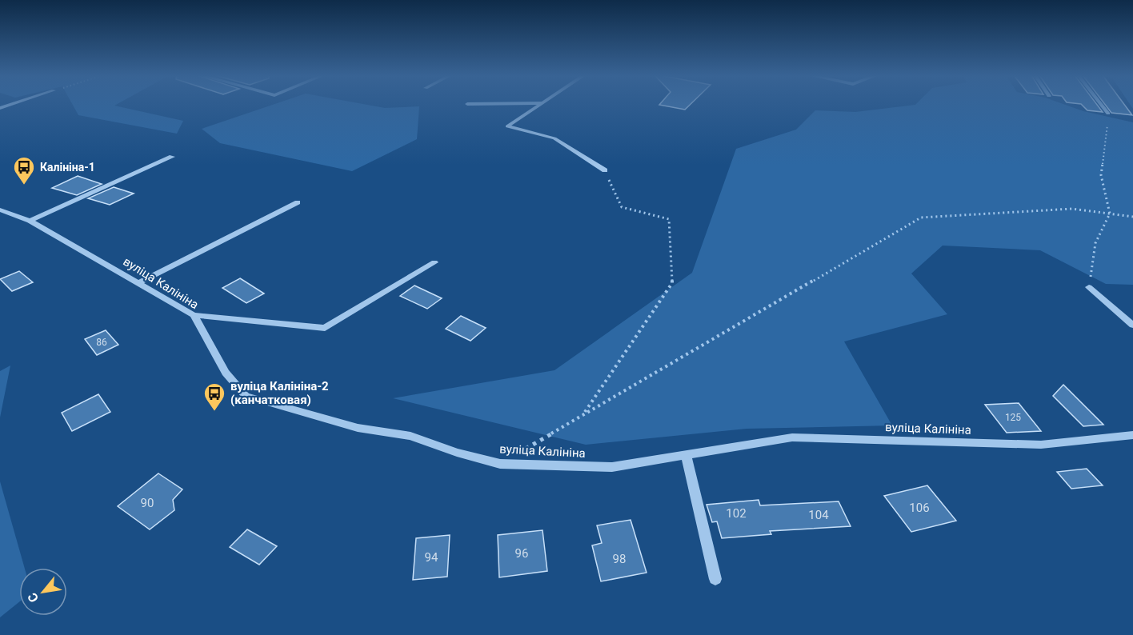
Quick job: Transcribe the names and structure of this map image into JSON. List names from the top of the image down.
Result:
{
  "streets": {
    "street": ["вуліца Калініна"]
  },
  "places": {
    "bus stop": ["Калініна-1", "вуліца Калініна-2 (канчатковая)"]
  },
  "house_numbers": [
    "86",
    "125",
    "90",
    "106",
    "102",
    "104",
    "96",
    "94",
    "98"
  ],
  "north": "bottom left"
}
